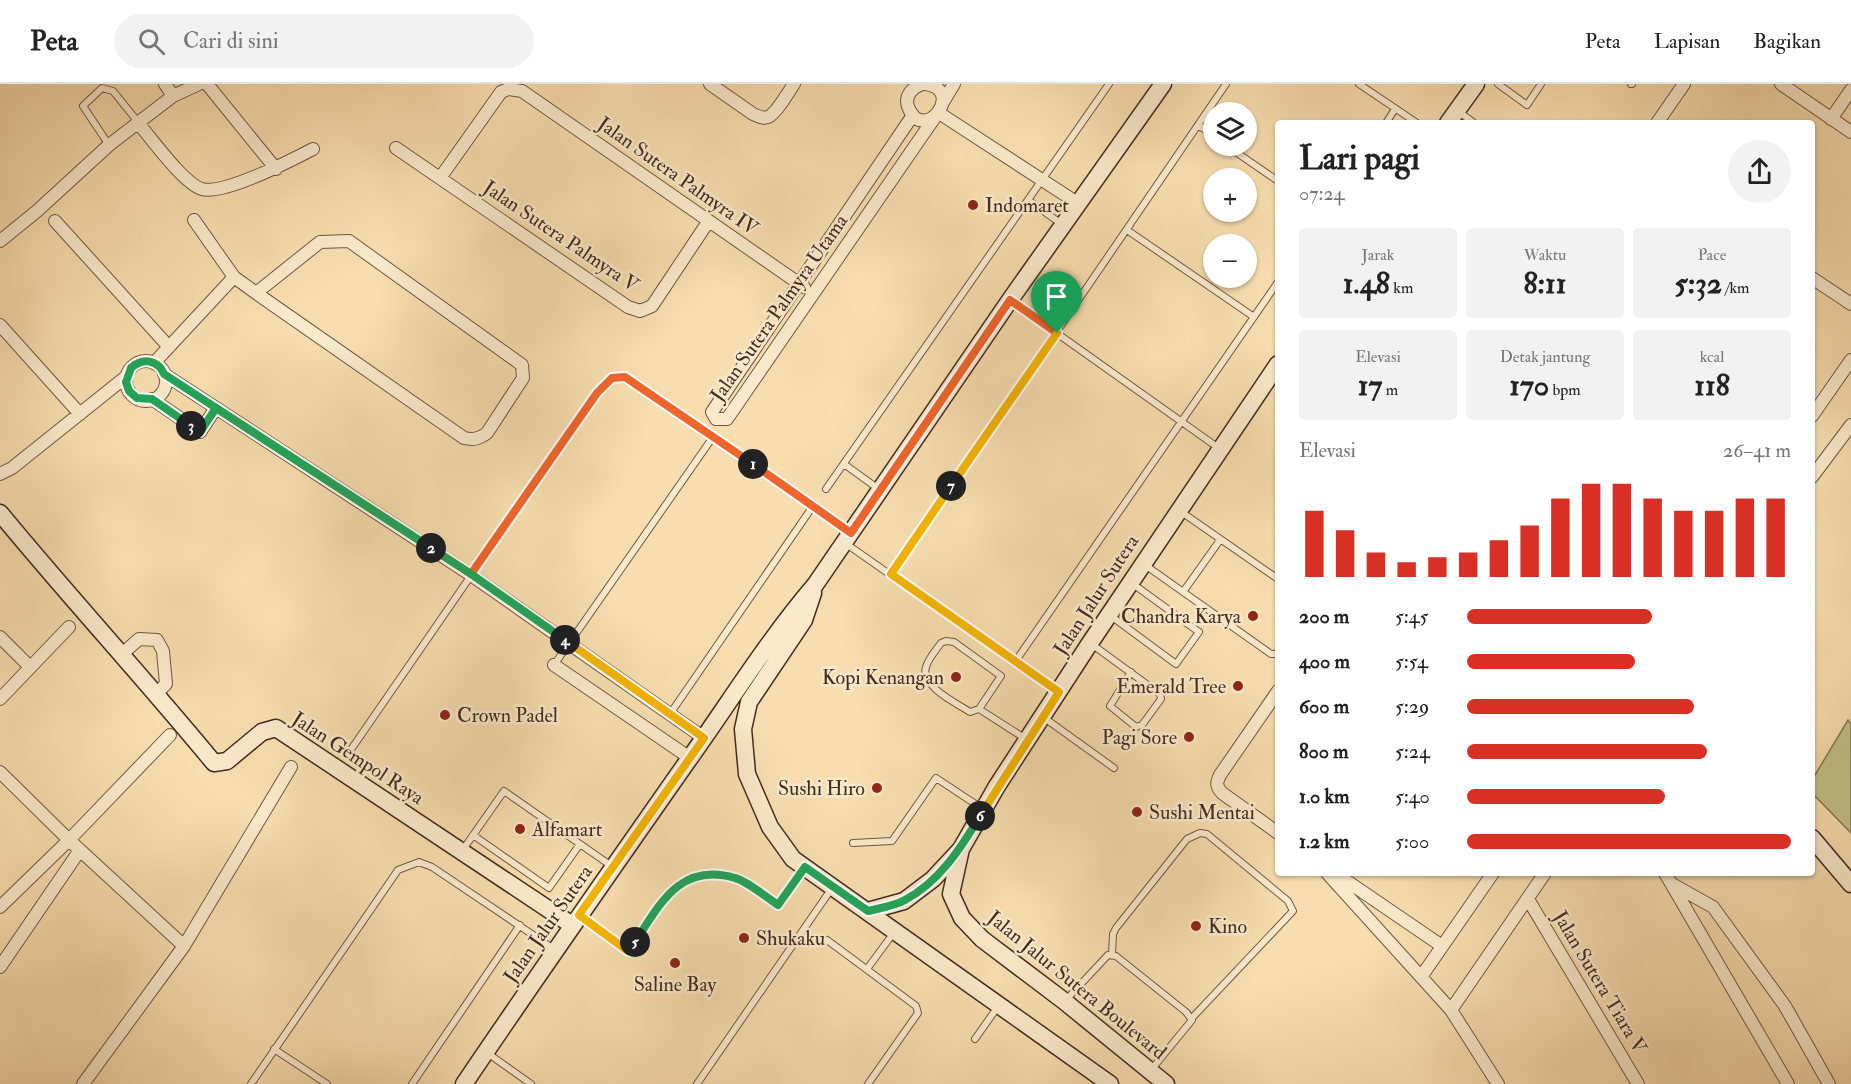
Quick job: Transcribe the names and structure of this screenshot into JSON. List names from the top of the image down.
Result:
{
  "streets": {
    "main road": ["Jalan Jalur Sutera", "Jalan Gempol Raya", "Jalan Jalur Sutera Boulevard"],
    "street": [
      "Jalan Sutera Palmyra IV",
      "Jalan Sutera Palmyra V",
      "Jalan Sutera Palmyra Utama",
      "Jalan Sutera Tiara V"
    ]
  },
  "crossings": [
    ["Jalan Sutera Palmyra IV", "Jalan Sutera Palmyra V"],
    ["Jalan Sutera Palmyra IV", "Jalan Sutera Palmyra Utama"],
    ["Jalan Jalur Sutera", "Jalan Gempol Raya"],
    ["Jalan Jalur Sutera", "Jalan Jalur Sutera Boulevard"]
  ],
  "places": [
    "Indomaret",
    "Chandra Karya",
    "Kopi Kenangan",
    "Emerald Tree",
    "Crown Padel",
    "Pagi Sore",
    "Sushi Hiro",
    "Sushi Mentai",
    "Alfamart",
    "Kino",
    "Shukaku",
    "Saline Bay"
  ],
  "page": {
    "header": "Peta",
    "search": "Cari di sini",
    "nav": ["Peta", "Lapisan", "Bagikan"],
    "map_buttons": ["+", "−"],
    "heading": ["Lari pagi", "07:24"],
    "stats": [
      ["Jarak", "1.48 km"],
      ["Waktu", "8:11"],
      ["Pace", "5:32 /km"],
      ["Elevasi", "17 m"],
      ["Detak jantung", "170 bpm"],
      ["kcal", "118"]
    ],
    "pins": [
      "3",
      "1",
      "7",
      "2",
      "4",
      "6",
      "5"
    ],
    "chart": ["Elevasi", "26–41 m"],
    "list": [
      {
        "name": "200 m",
        "note": "5:45"
      },
      {
        "name": "400 m",
        "note": "5:54"
      },
      {
        "name": "600 m",
        "note": "5:29"
      },
      {
        "name": "800 m",
        "note": "5:24"
      },
      {
        "name": "1.0 km",
        "note": "5:40"
      },
      {
        "name": "1.2 km",
        "note": "5:00"
      }
    ]
  }
}
